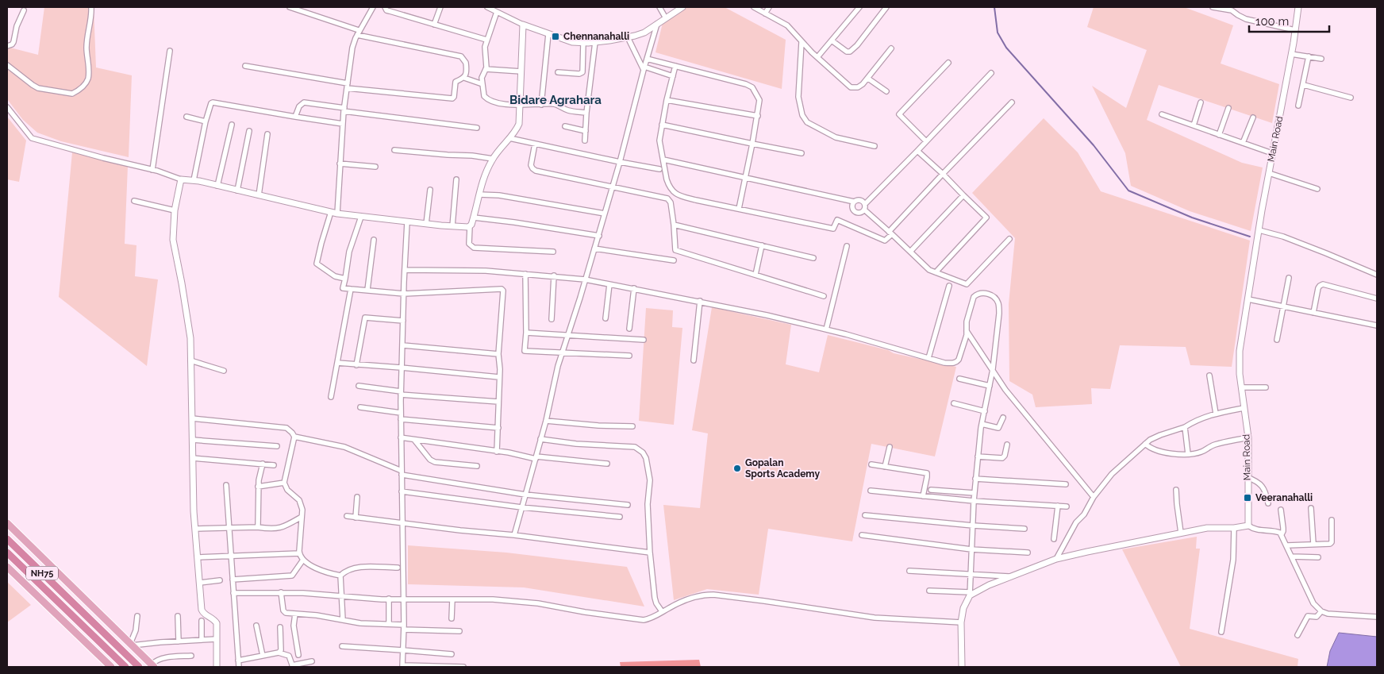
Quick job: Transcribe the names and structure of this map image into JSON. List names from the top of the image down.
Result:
{
  "streets": {
    "highway": ["NH75"],
    "street": ["Main Road"]
  },
  "districts": ["Bidare Agrahara"],
  "places": {
    "transit": ["Chennanahalli", "Veeranahalli"],
    "other": ["Gopalan Sports Academy"]
  },
  "scale_bar": "100 m"
}
